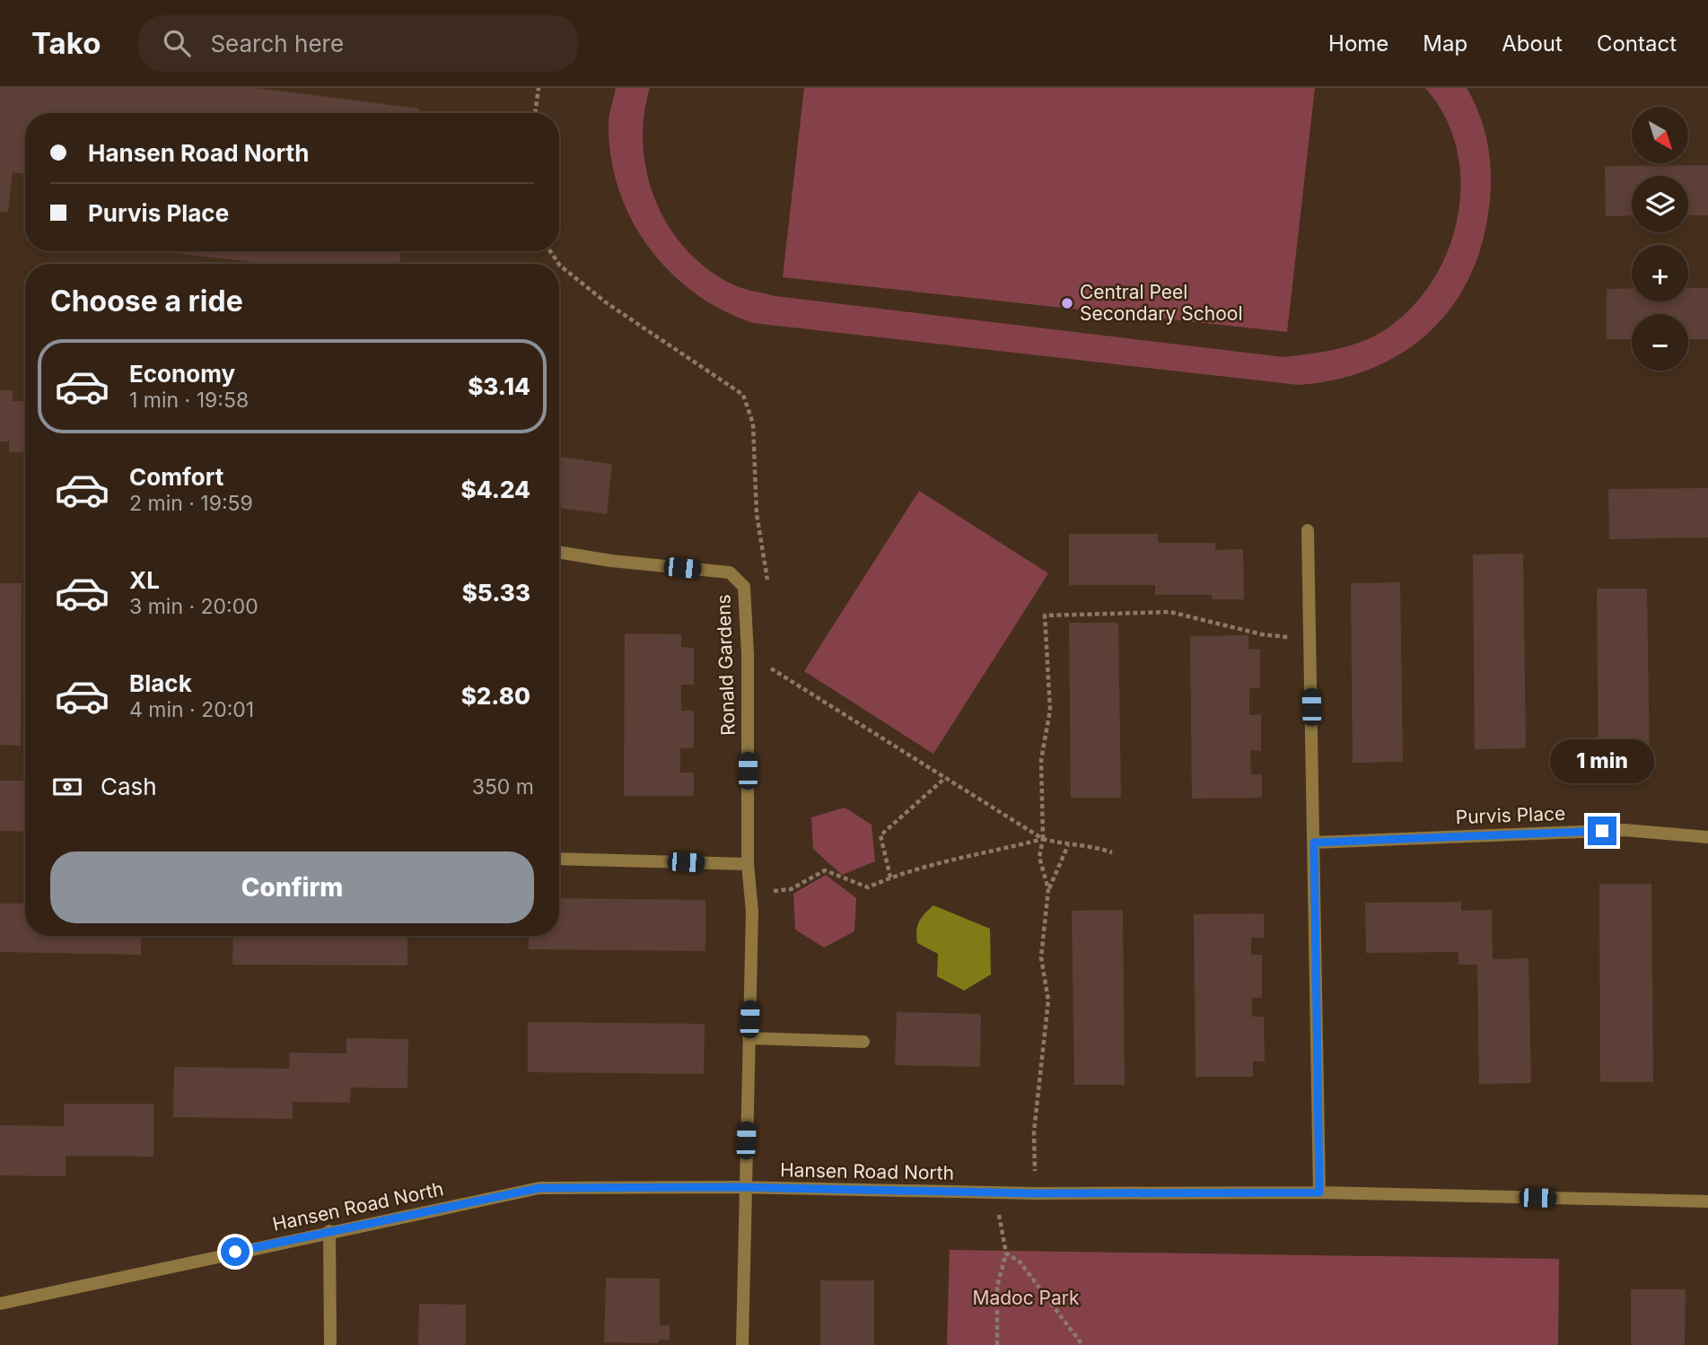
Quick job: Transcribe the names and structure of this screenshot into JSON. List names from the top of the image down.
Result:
{
  "streets": {
    "street": ["Ronald Gardens", "Purvis Place", "Hansen Road North"]
  },
  "crossings": [
    ["Ronald Gardens", "Hansen Road North"]
  ],
  "parks": ["Madoc Park"],
  "places": ["Central Peel Secondary School"],
  "north": "bottom right",
  "page": {
    "header": "Tako",
    "search": "Search here",
    "nav": [
      "Home",
      "Map",
      "About",
      "Contact"
    ],
    "map_buttons": ["+", "−"],
    "banner": ["Hansen Road North", "Purvis Place"],
    "heading": "Choose a ride",
    "list": [
      {
        "name": "Economy",
        "note": "1 min · 19:58",
        "value": "$3.14"
      },
      {
        "name": "Comfort",
        "note": "2 min · 19:59",
        "value": "$4.24"
      },
      {
        "name": "XL",
        "note": "3 min · 20:00",
        "value": "$5.33"
      },
      {
        "name": "Black",
        "note": "4 min · 20:01",
        "value": "$2.80"
      }
    ],
    "bubble": "1 min",
    "pay": ["Cash", "350 m"],
    "buttons": "Confirm"
  }
}
